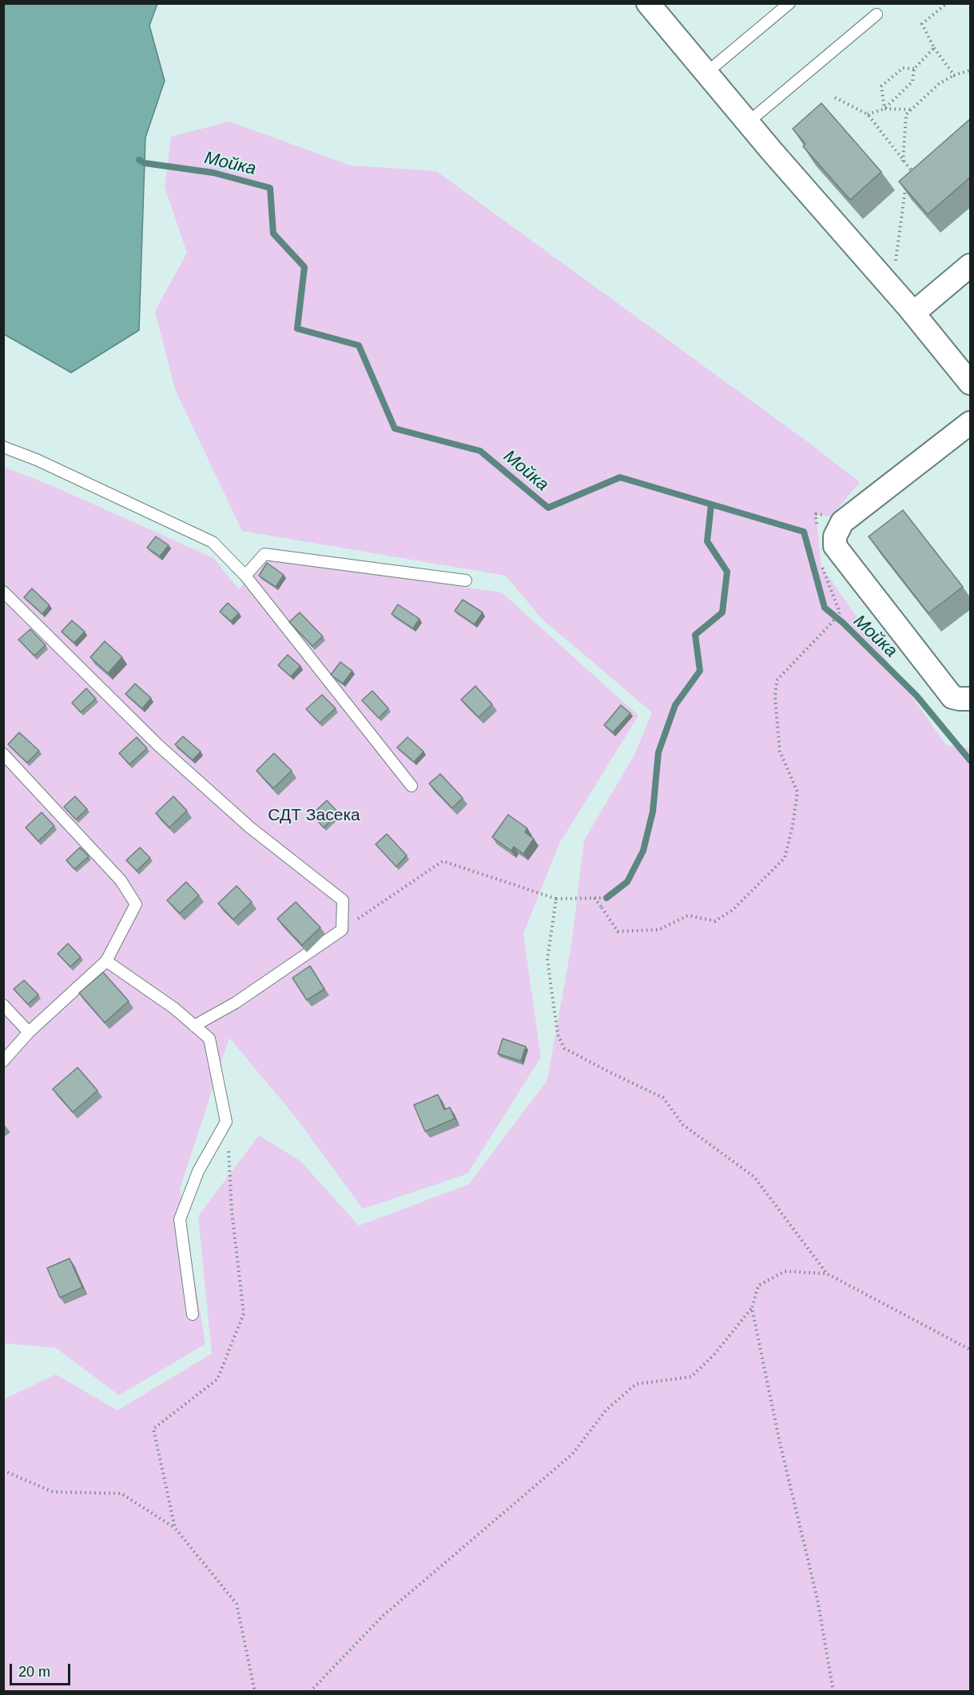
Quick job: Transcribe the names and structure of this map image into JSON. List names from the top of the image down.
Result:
{
  "water": ["Мойка"],
  "parks": ["СДТ Засека"],
  "scale_bar": "20 m"
}
